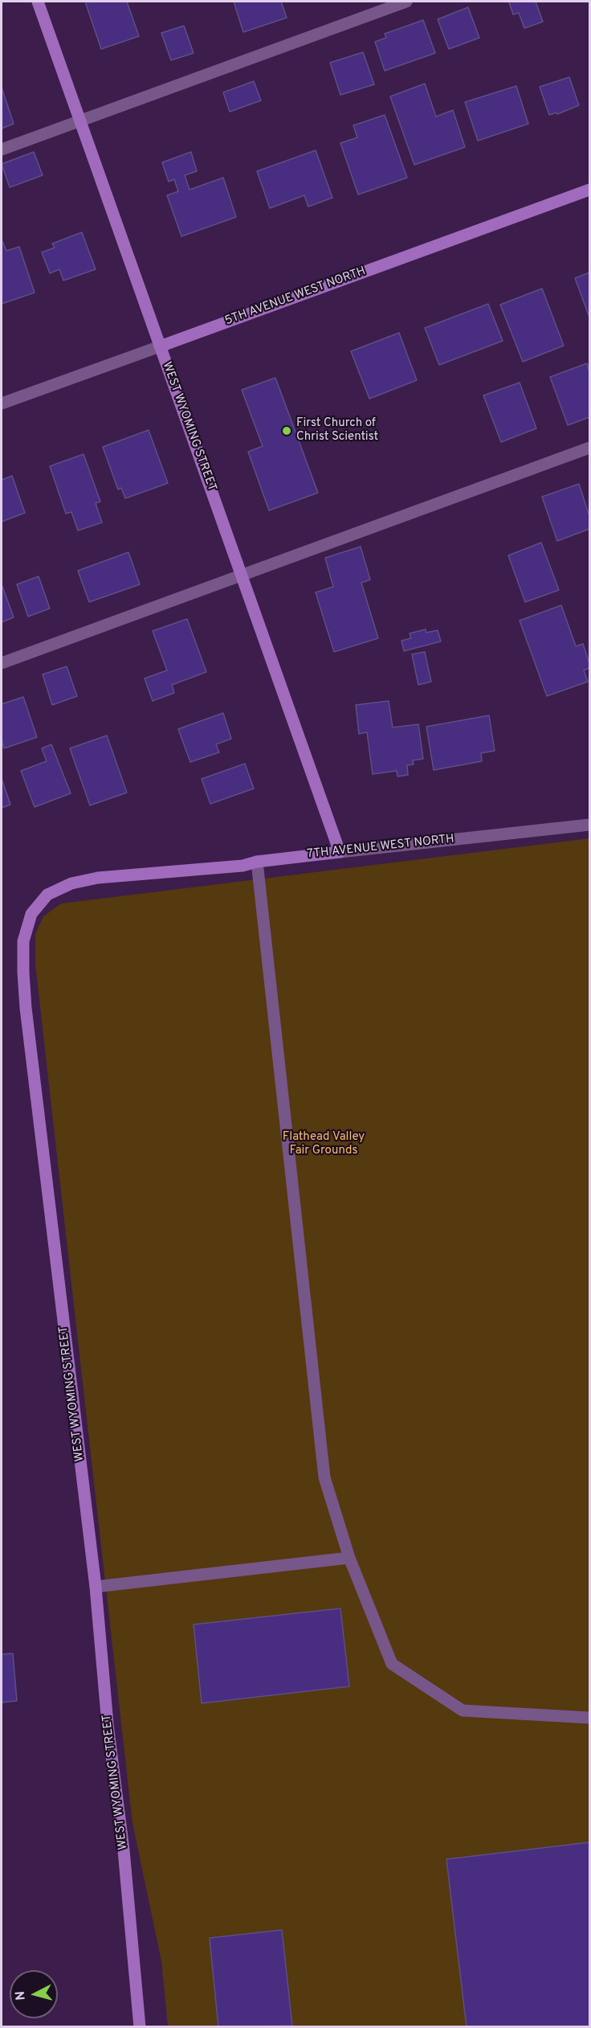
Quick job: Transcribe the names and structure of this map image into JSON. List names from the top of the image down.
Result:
{
  "streets": {
    "street": ["5TH AVENUE WEST NORTH", "WEST WYOMING STREET", "7TH AVENUE WEST NORTH"]
  },
  "crossings": [
    ["5TH AVENUE WEST NORTH", "WEST WYOMING STREET"],
    ["WEST WYOMING STREET", "7TH AVENUE WEST NORTH"]
  ],
  "parks": ["Flathead Valley Fair Grounds"],
  "places": ["First Church of Christ Scientist"],
  "north": "left"
}
